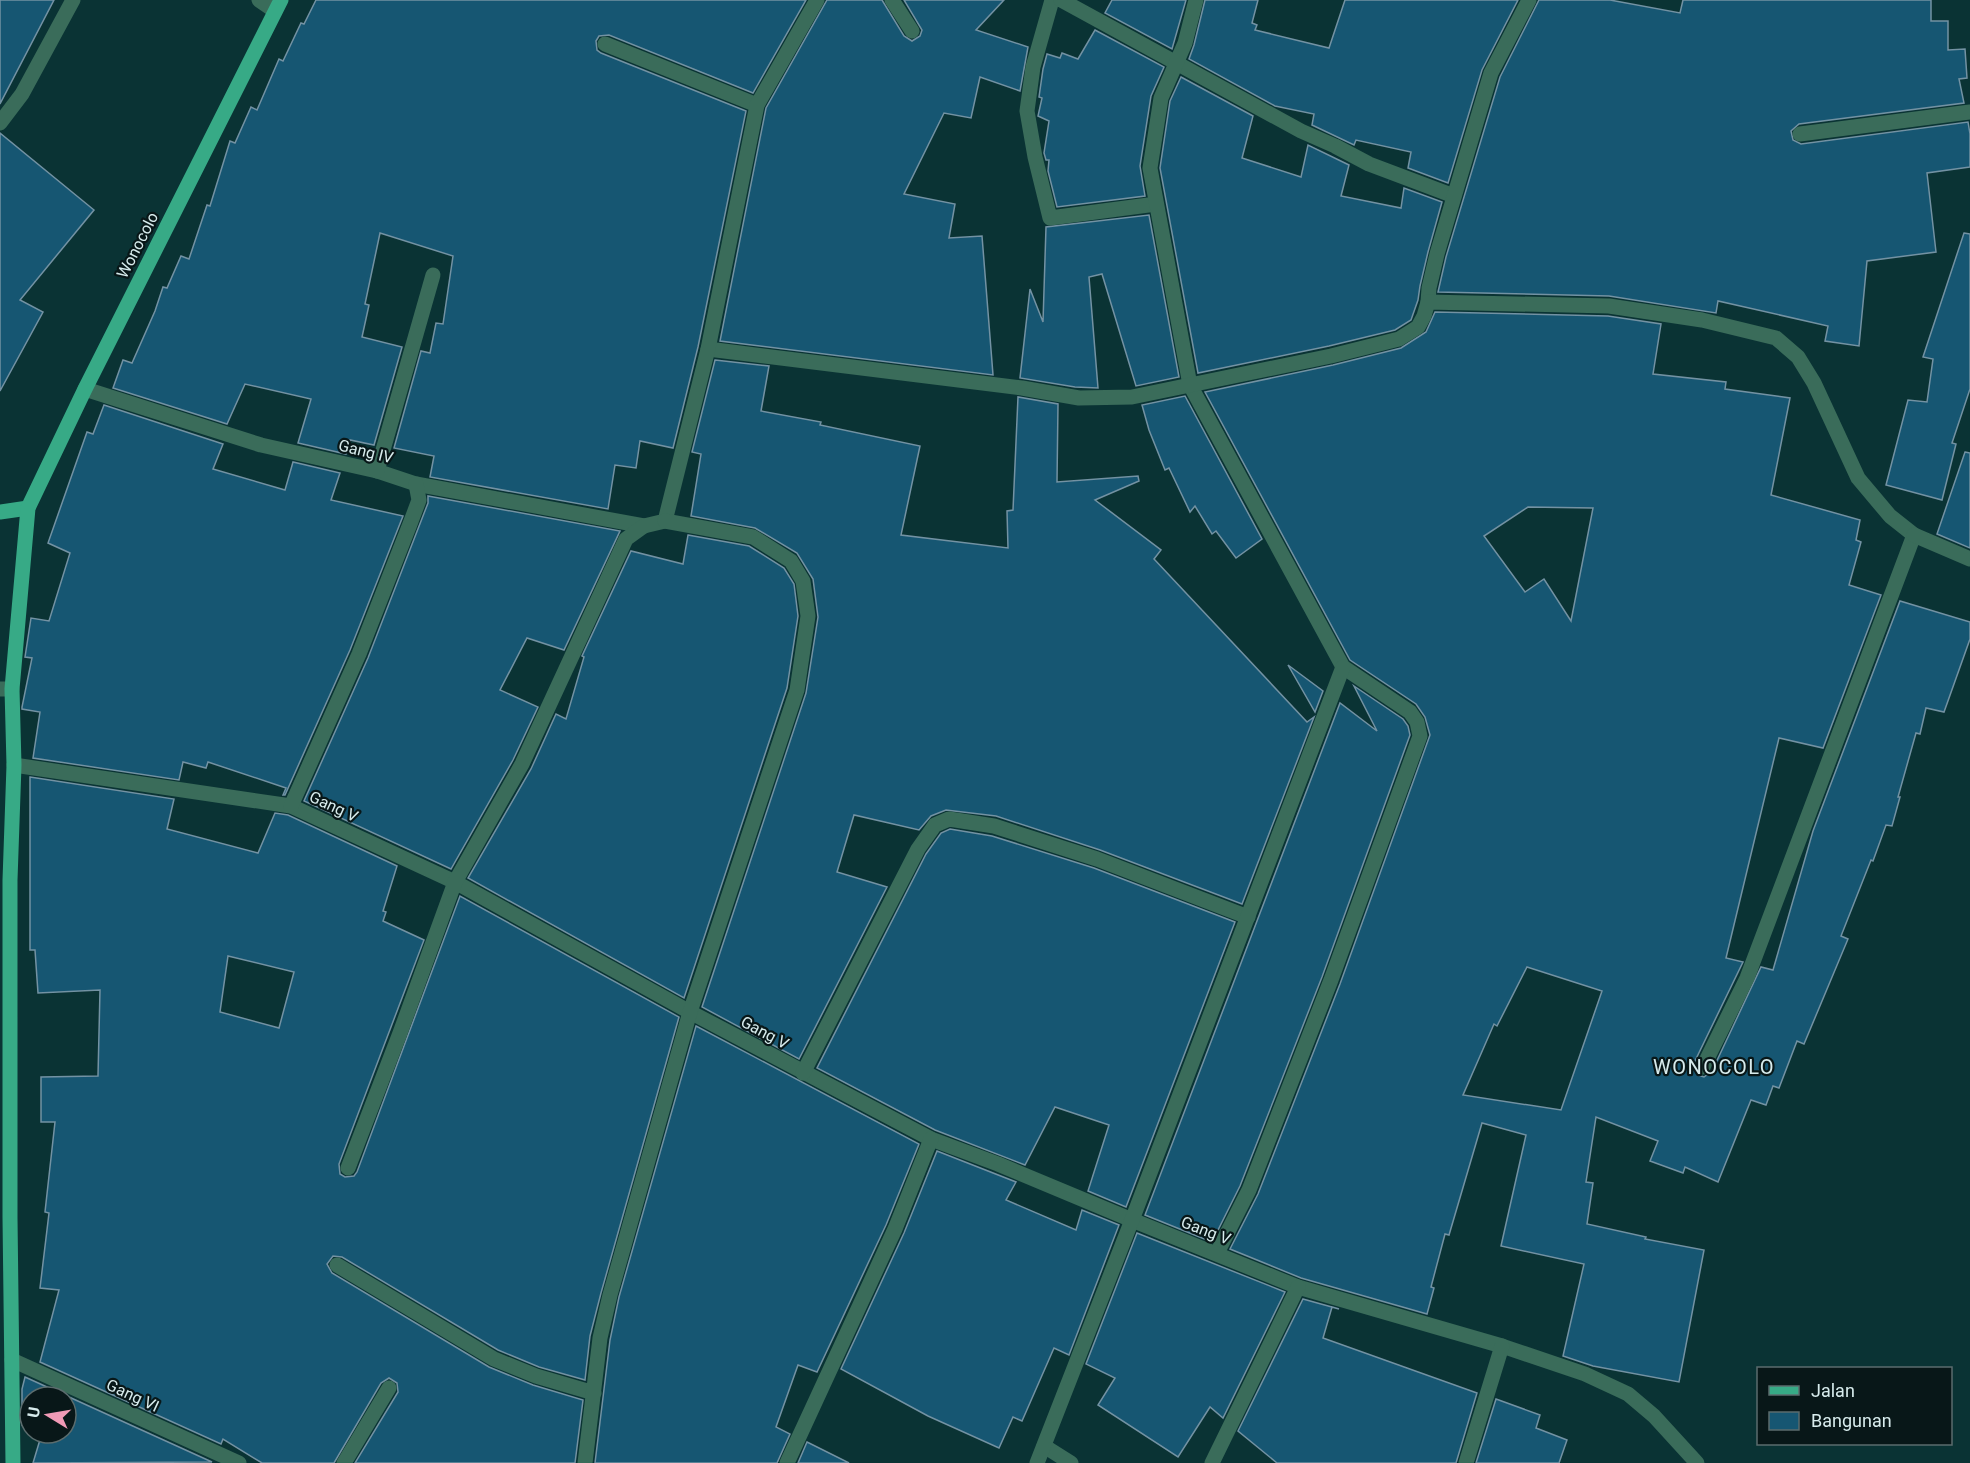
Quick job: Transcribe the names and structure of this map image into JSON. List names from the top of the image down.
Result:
{
  "streets": {
    "main road": ["Wonocolo"],
    "street": ["Gang IV", "Gang V", "Gang VI"]
  },
  "crossings": [
    ["Wonocolo", "Gang IV"]
  ],
  "districts": ["WONOCOLO"],
  "legend": ["Jalan", "Bangunan"],
  "north": "left"
}
